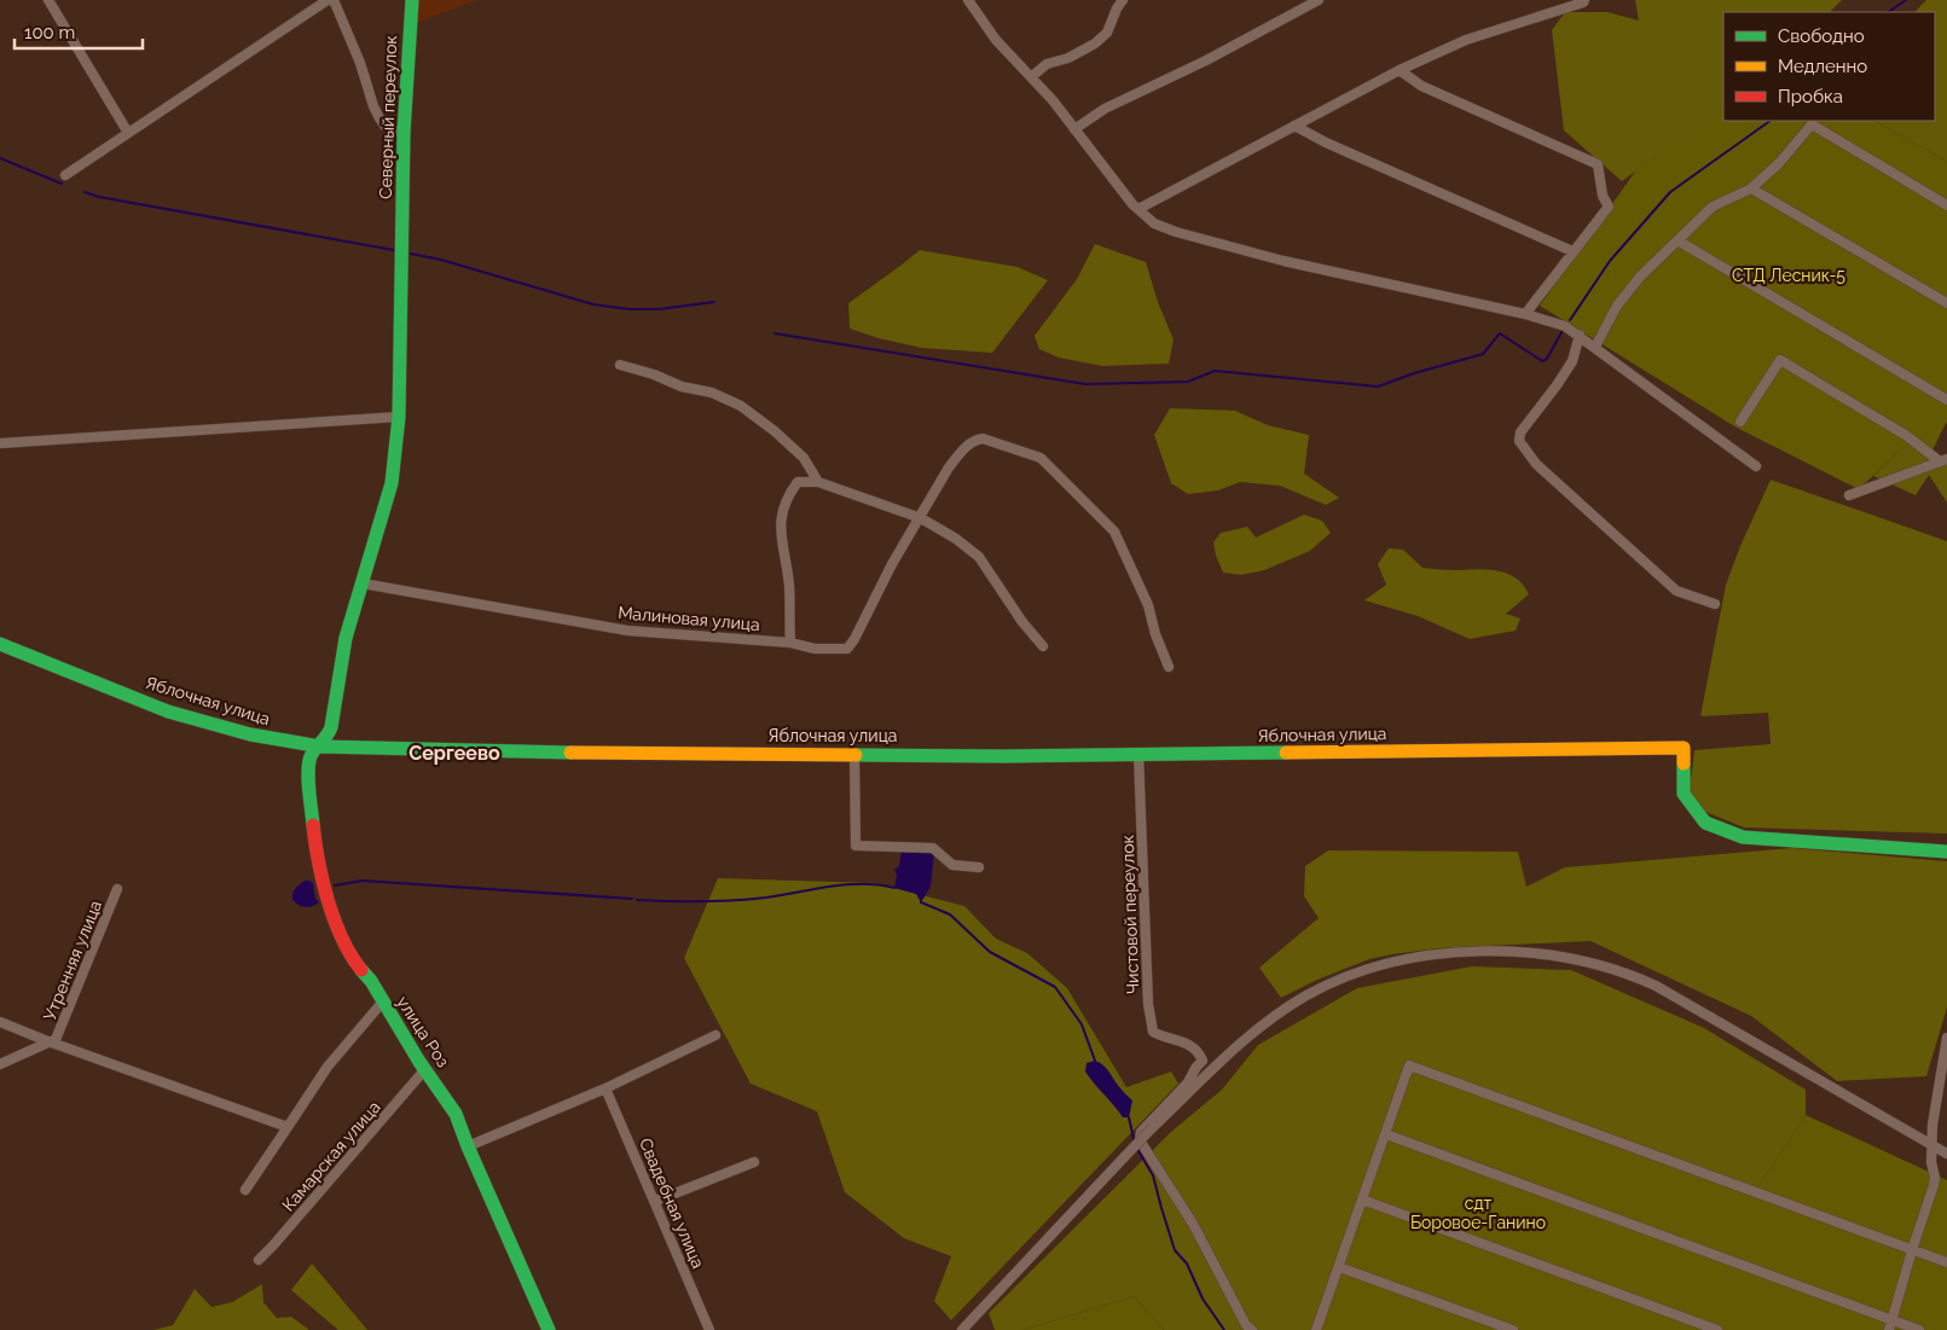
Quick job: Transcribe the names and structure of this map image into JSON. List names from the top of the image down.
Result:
{
  "streets": {
    "street": [
      "Северный переулок",
      "Малиновая улица",
      "Яблочная улица",
      "Чистовой переулок",
      "Утренняя улица",
      "улица Роз",
      "Камарская улица",
      "Свадебная улица"
    ]
  },
  "crossings": [
    ["Северный переулок", "улица Роз"],
    ["Малиновая улица", "улица Роз"],
    ["Яблочная улица", "Чистовой переулок"],
    ["Яблочная улица", "улица Роз"],
    ["улица Роз", "Камарская улица"]
  ],
  "districts": ["Сергеево"],
  "parks": ["СТД Лесник-5", "сдт Боровое-Ганино"],
  "legend": ["Свободно", "Медленно", "Пробка"],
  "scale_bar": "100 m"
}
